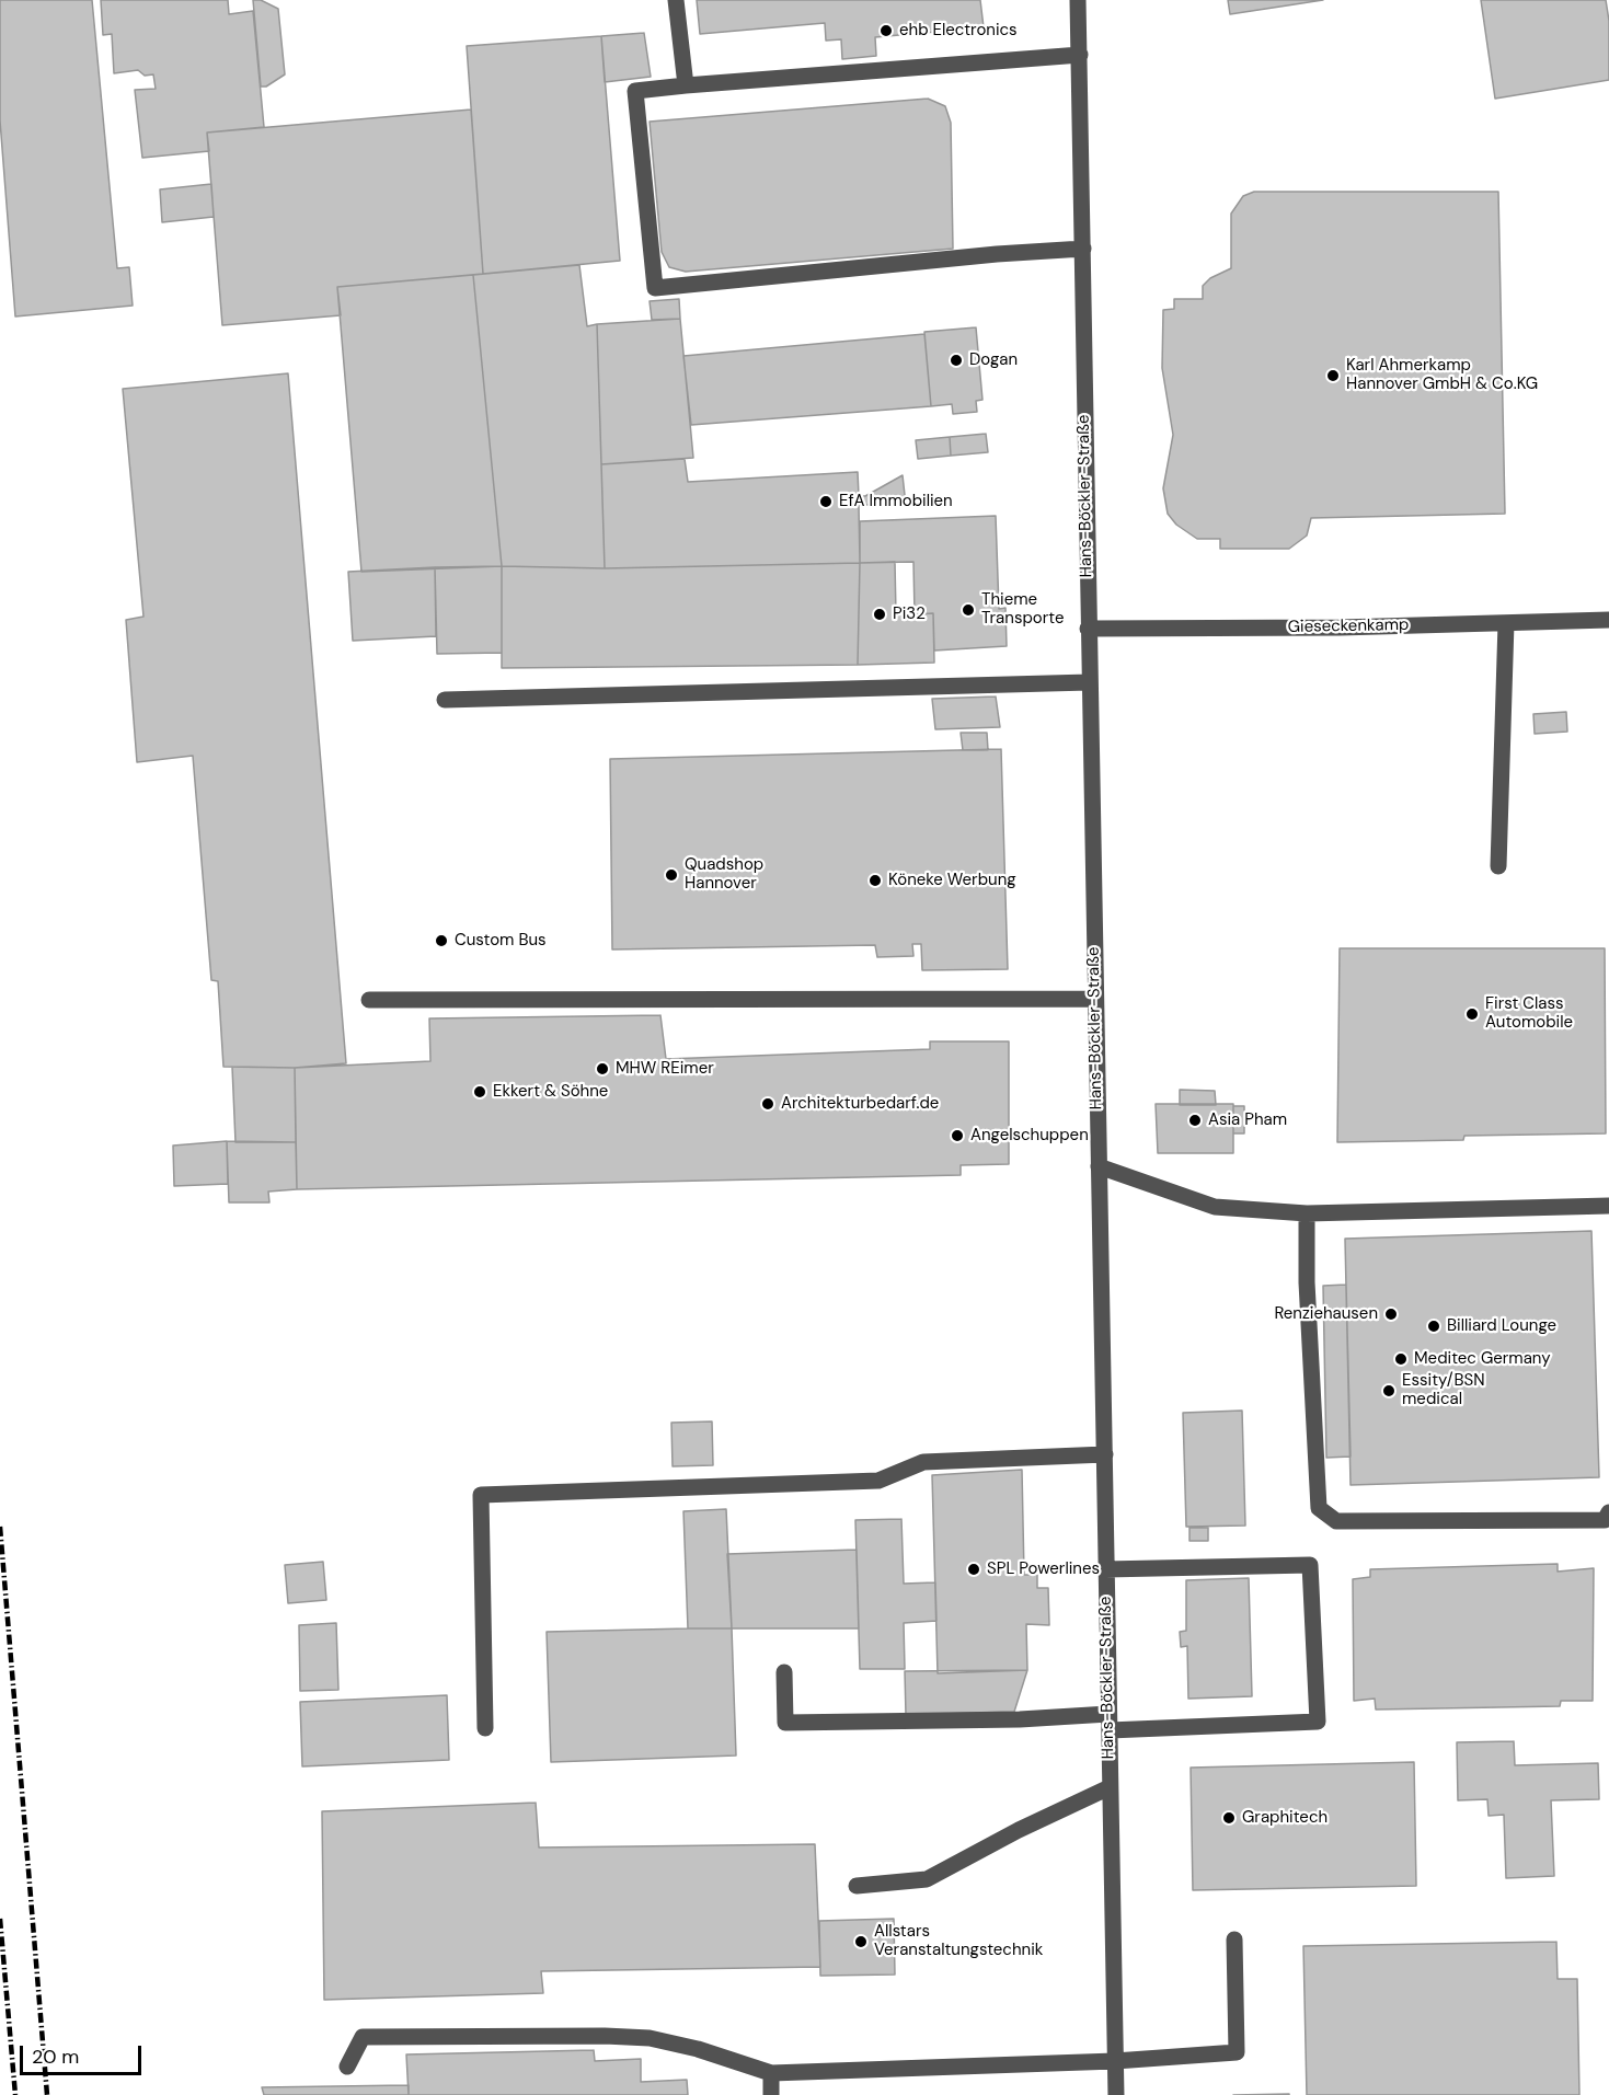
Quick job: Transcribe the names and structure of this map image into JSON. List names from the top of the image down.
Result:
{
  "streets": {
    "street": ["Hans-Böckler-Straße", "Gieseckenkamp"]
  },
  "crossings": [
    ["Hans-Böckler-Straße", "Gieseckenkamp"]
  ],
  "places": [
    "ehb Electronics",
    "Dogan",
    "Karl Ahmerkamp Hannover GmbH & Co.KG",
    "EfA Immobilien",
    "Thieme Transporte",
    "Pi32",
    "Quadshop Hannover",
    "Köneke Werbung",
    "Custom Bus",
    "First Class Automobile",
    "MHW REimer",
    "Ekkert & Söhne",
    "Architekturbedarf.de",
    "Asia Pham",
    "Angelschuppen",
    "Renziehausen",
    "Billiard Lounge",
    "Meditec Germany",
    "Essity/BSN medical",
    "SPL Powerlines",
    "Graphitech",
    "Allstars Veranstaltungstechnik"
  ],
  "scale_bar": "20 m"
}
